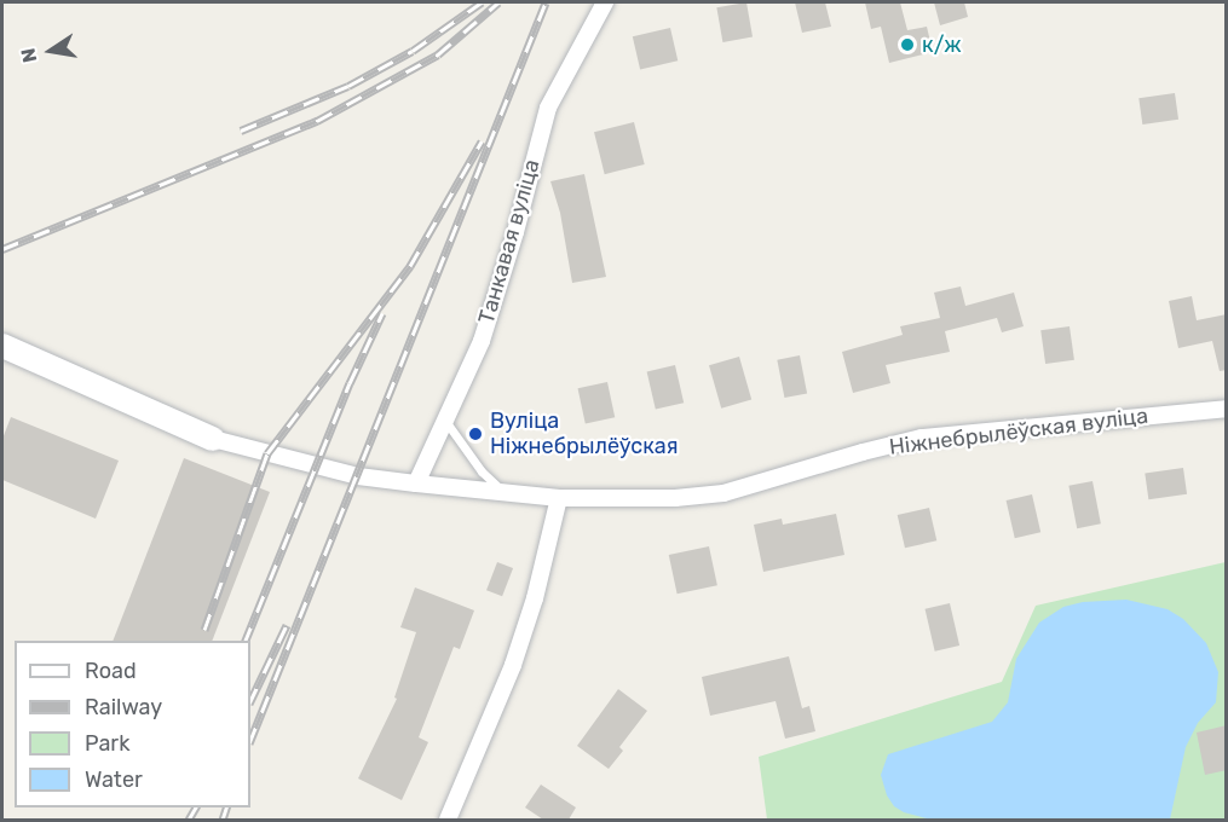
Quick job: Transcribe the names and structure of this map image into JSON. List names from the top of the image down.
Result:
{
  "streets": {
    "street": ["Танкавая вуліца", "Ніжнебрылёўская вуліца"]
  },
  "crossings": [
    ["Танкавая вуліца", "Ніжнебрылёўская вуліца"]
  ],
  "places": ["к/ж", "Вуліца Ніжнебрылёўская"],
  "legend": [
    "Road",
    "Railway",
    "Park",
    "Water"
  ],
  "north": "left"
}
